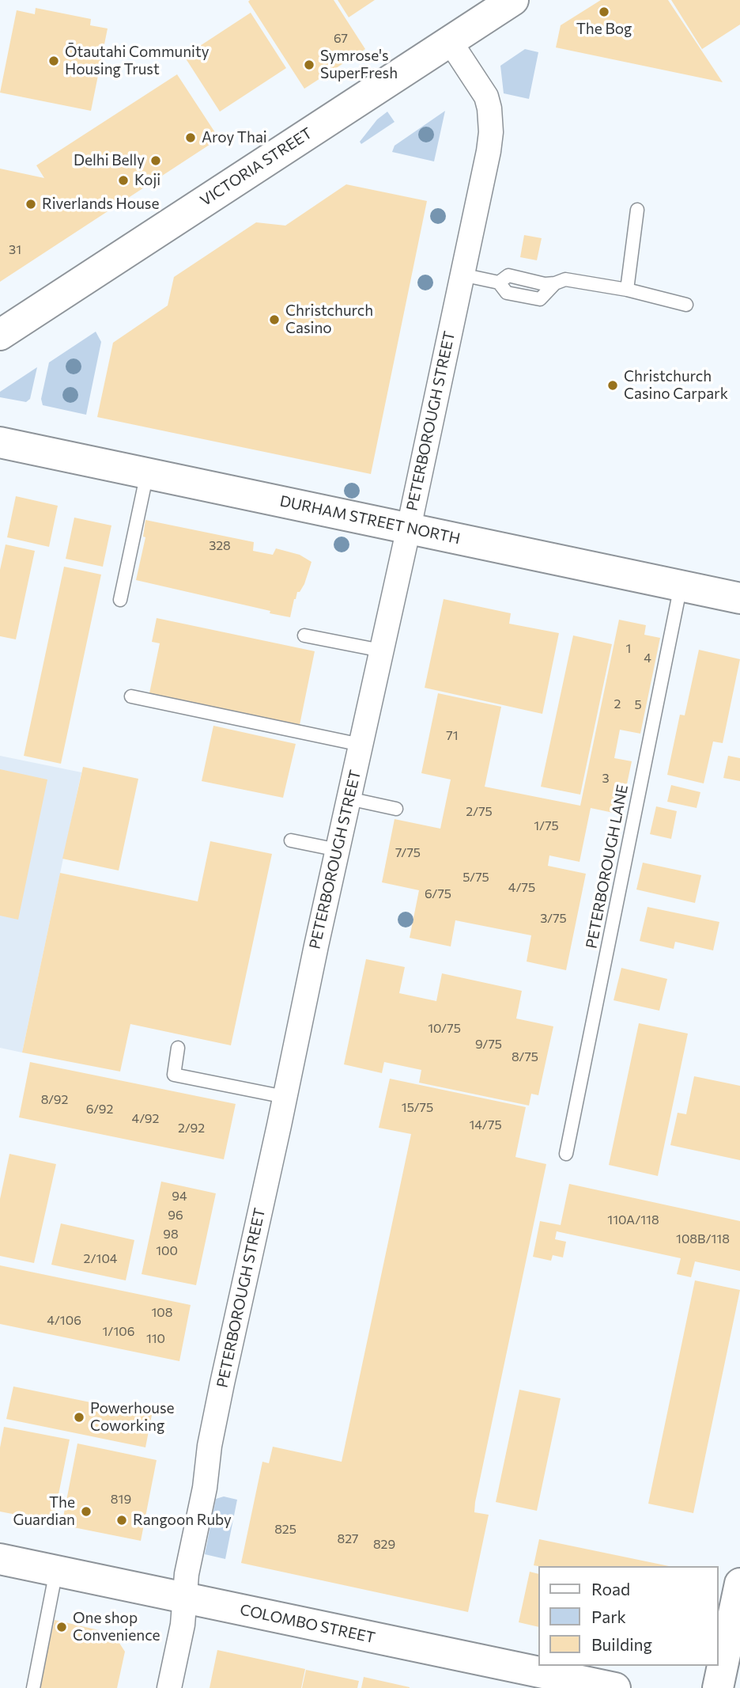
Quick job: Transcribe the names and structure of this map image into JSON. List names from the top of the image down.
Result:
{
  "streets": {
    "street": [
      "VICTORIA STREET",
      "PETERBOROUGH STREET",
      "DURHAM STREET NORTH",
      "COLOMBO STREET"
    ],
    "lane": ["PETERBOROUGH LANE"]
  },
  "crossings": [
    ["VICTORIA STREET", "PETERBOROUGH STREET"],
    ["PETERBOROUGH STREET", "DURHAM STREET NORTH"],
    ["PETERBOROUGH STREET", "COLOMBO STREET"],
    ["DURHAM STREET NORTH", "PETERBOROUGH LANE"]
  ],
  "places": [
    "The Bog",
    "Ōtautahi Community Housing Trust",
    "Symrose's SuperFresh",
    "Aroy Thai",
    "Delhi Belly",
    "Koji",
    "Riverlands House",
    "Christchurch Casino",
    "Christchurch Casino Carpark",
    "Powerhouse Coworking",
    "The Guardian",
    "Rangoon Ruby",
    "One shop Convenience"
  ],
  "house_numbers": [
    "67",
    "31",
    "328",
    "1",
    "4",
    "2",
    "5",
    "71",
    "3",
    "2/75",
    "1/75",
    "7/75",
    "5/75",
    "4/75",
    "6/75",
    "3/75",
    "10/75",
    "9/75",
    "8/75",
    "8/92",
    "15/75",
    "6/92",
    "4/92",
    "14/75",
    "2/92",
    "94",
    "96",
    "110A/118",
    "98",
    "108B/118",
    "100",
    "2/104",
    "108",
    "4/106",
    "1/106",
    "110",
    "819",
    "825",
    "827",
    "829"
  ],
  "legend": ["Road", "Park", "Building"]
}
